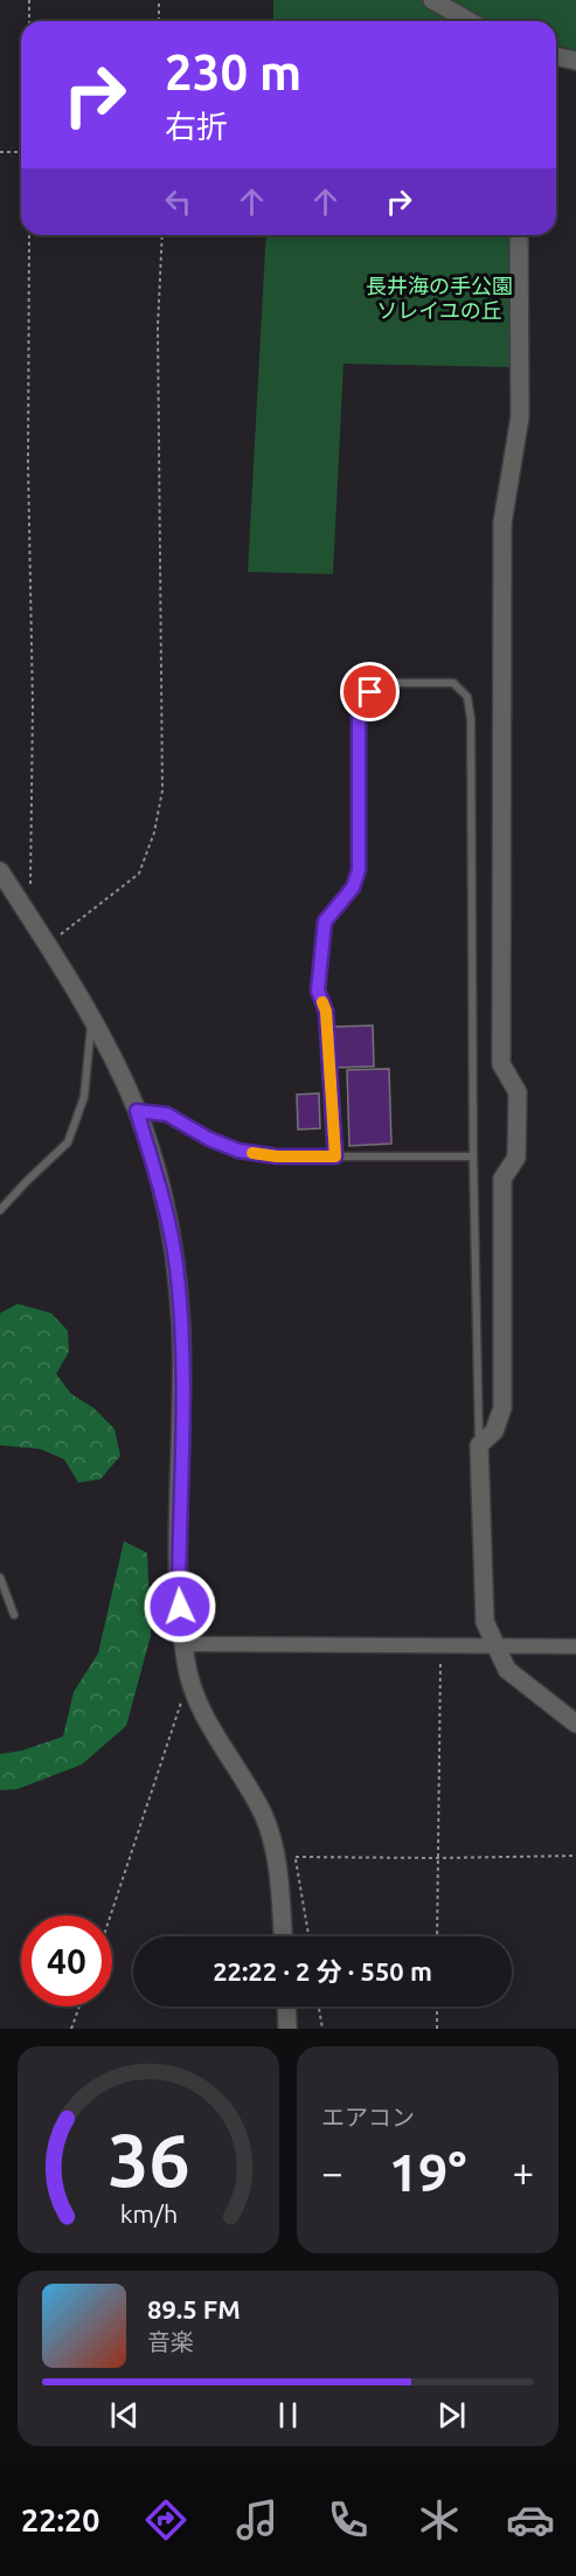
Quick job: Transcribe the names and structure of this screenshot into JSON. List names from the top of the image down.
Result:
{
  "parks": ["長井海の手公園 ソレイユの丘"],
  "page": {
    "turn": ["230 m", "右折"],
    "limit": "40",
    "trip": "22:22 · 2 分 · 550 m",
    "tile": "エアコン",
    "heat": ["−", "19°", "+"],
    "song": ["89.5 FM", "音楽"],
    "tabs": "22:20",
    "gauge": ["36", "km/h"]
  }
}
